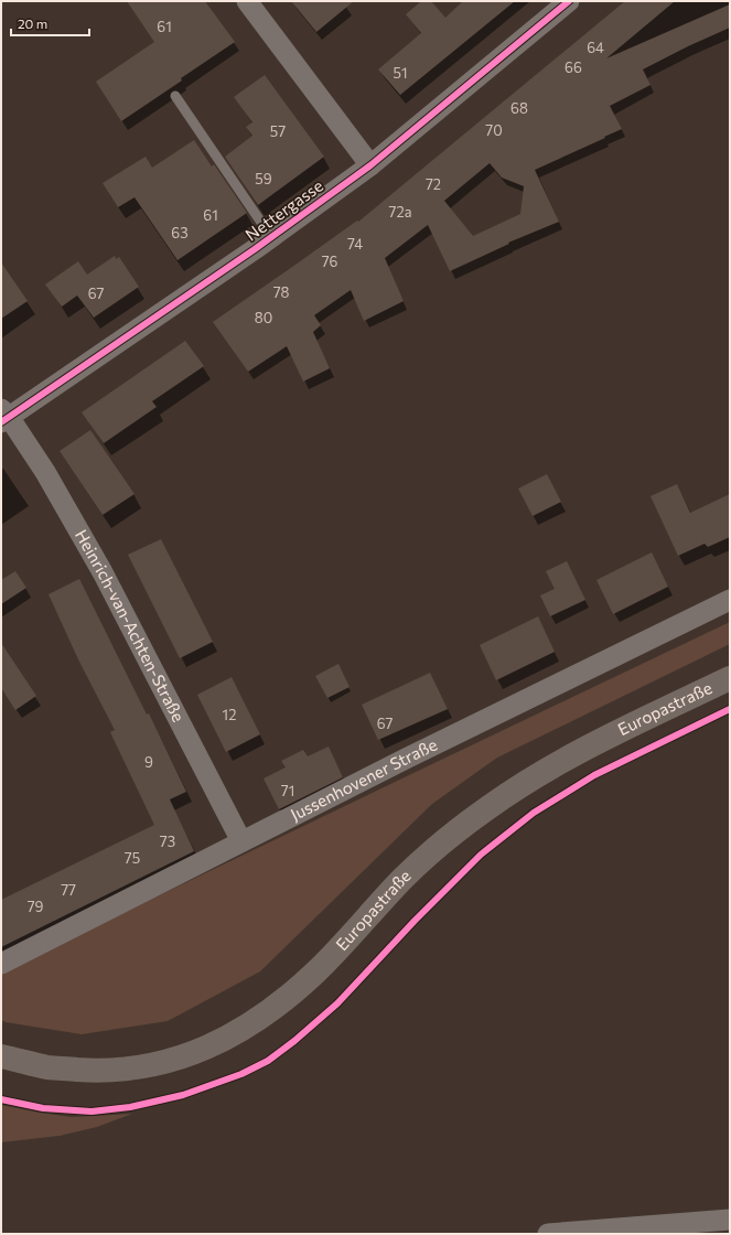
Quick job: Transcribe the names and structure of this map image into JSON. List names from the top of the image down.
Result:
{
  "streets": {
    "main road": ["Europastraße"],
    "street": ["Nettergasse", "Heinrich-van-Achten-Straße", "Jussenhovener Straße"]
  },
  "crossings": [
    ["Nettergasse", "Heinrich-van-Achten-Straße"],
    ["Heinrich-van-Achten-Straße", "Jussenhovener Straße"]
  ],
  "house_numbers": [
    "61",
    "64",
    "66",
    "51",
    "68",
    "70",
    "57",
    "59",
    "72",
    "72a",
    "61",
    "63",
    "74",
    "76",
    "78",
    "67",
    "80",
    "12",
    "67",
    "9",
    "71",
    "73",
    "75",
    "77",
    "79"
  ],
  "scale_bar": "20 m"
}
